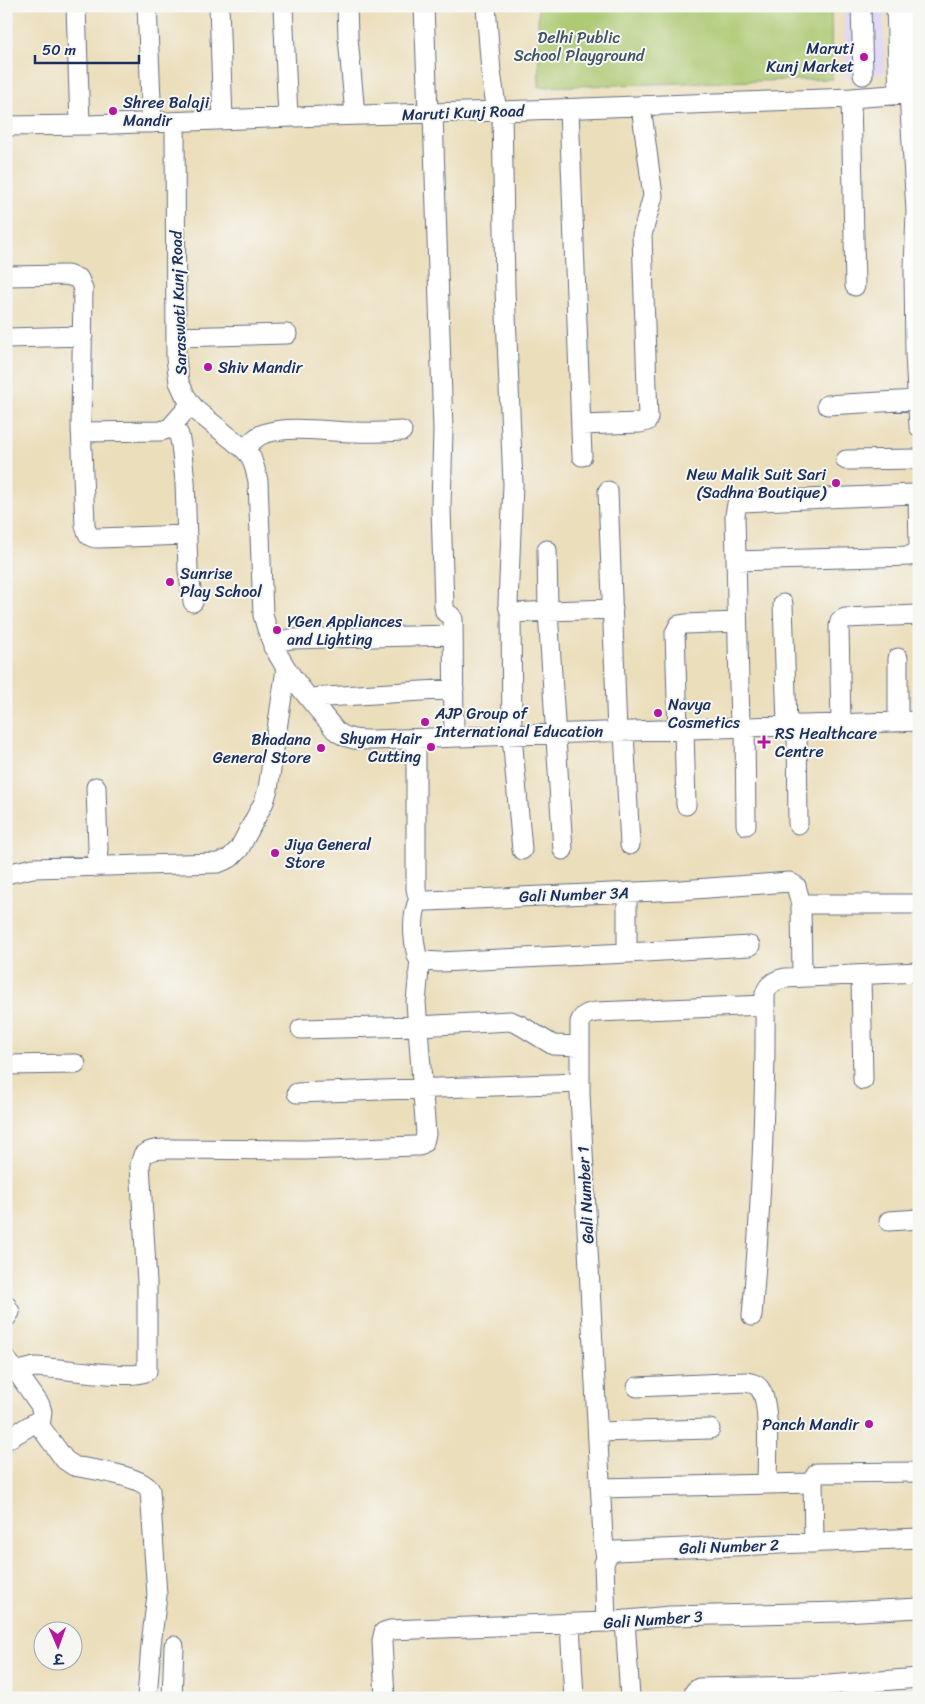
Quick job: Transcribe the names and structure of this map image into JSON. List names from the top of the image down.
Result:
{
  "streets": {
    "street": [
      "Maruti Kunj Road",
      "Saraswati Kunj Road",
      "Gali Number 3A",
      "Gali Number 1",
      "Gali Number 2",
      "Gali Number 3"
    ]
  },
  "crossings": [
    ["Maruti Kunj Road", "Saraswati Kunj Road"],
    ["Gali Number 1", "Gali Number 2"]
  ],
  "parks": ["Delhi Public School Playground"],
  "places": {
    "other": [
      "Maruti Kunj Market",
      "Shree Balaji Mandir",
      "Shiv Mandir",
      "New Malik Suit Sari (Sadhna Boutique)",
      "Sunrise Play School",
      "YGen Appliances and Lighting",
      "Navya Cosmetics",
      "AJP Group of International Education",
      "Shyam Hair Cutting",
      "Bhadana General Store",
      "Jiya General Store",
      "Panch Mandir"
    ],
    "health": ["RS Healthcare Centre"]
  },
  "scale_bar": "50 m",
  "north": "bottom"
}
